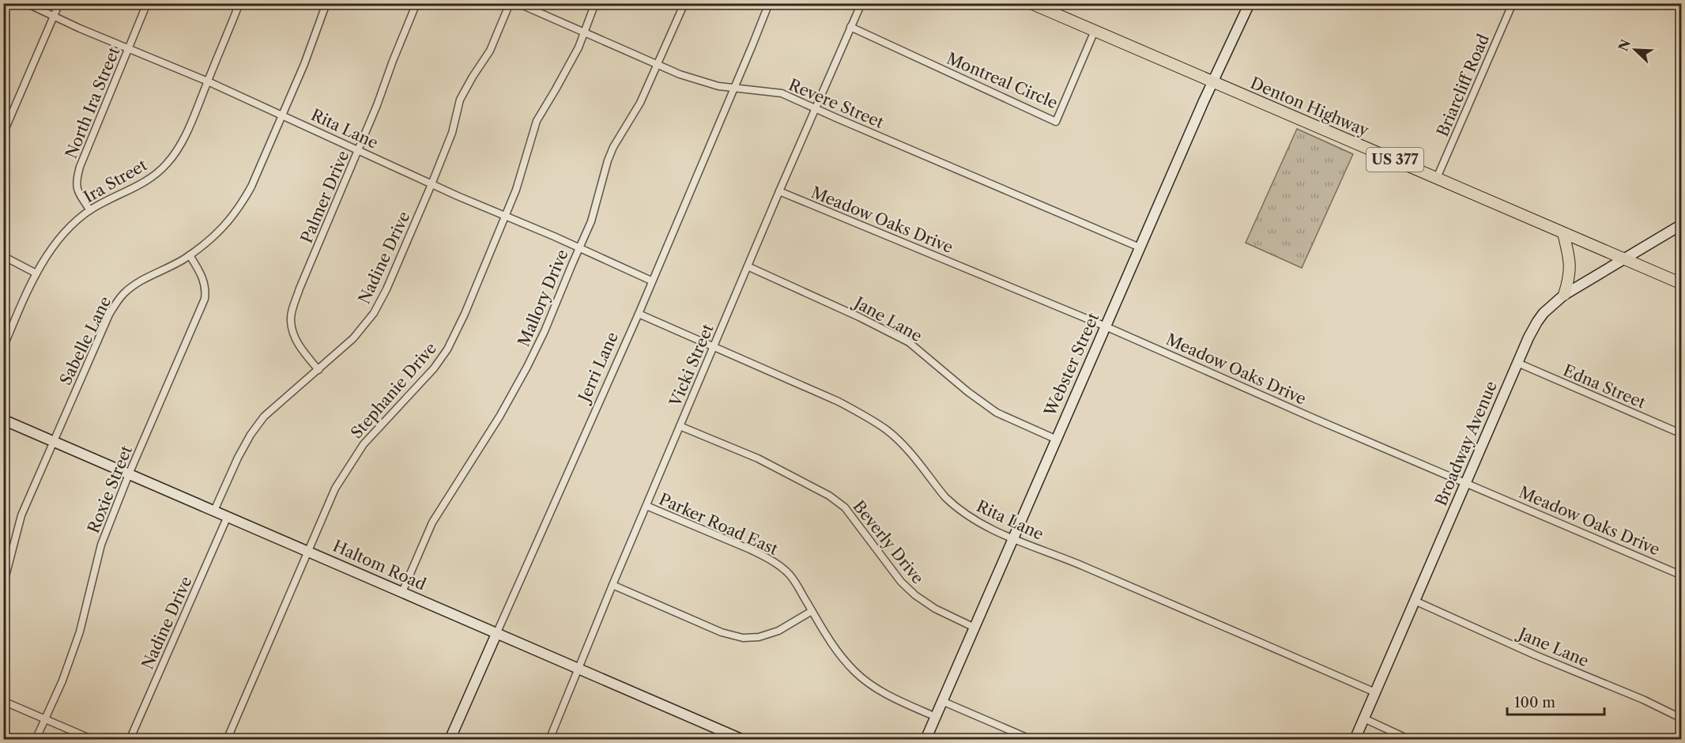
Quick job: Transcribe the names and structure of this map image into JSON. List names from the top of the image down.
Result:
{
  "streets": {
    "main road": [
      "Denton Highway",
      "US 377",
      "Webster Street",
      "Jerri Lane",
      "Broadway Avenue",
      "Haltom Road"
    ],
    "street": [
      "Montreal Circle",
      "Briarcliff Road",
      "North Ira Street",
      "Revere Street",
      "Rita Lane",
      "Ira Street",
      "Palmer Drive",
      "Meadow Oaks Drive",
      "Nadine Drive",
      "Mallory Drive",
      "Jane Lane",
      "Sabelle Lane",
      "Vicki Street",
      "Edna Street",
      "Stephanie Drive",
      "Roxie Street",
      "Parker Road East",
      "Beverly Drive"
    ]
  },
  "crossings": [
    ["Montreal Circle", "Denton Highway"],
    ["Montreal Circle", "Vicki Street"],
    ["Briarcliff Road", "Denton Highway"],
    ["North Ira Street", "Rita Lane"],
    ["North Ira Street", "Ira Street"],
    ["Revere Street", "Mallory Drive"],
    ["Revere Street", "Webster Street"],
    ["Revere Street", "Vicki Street"],
    ["Revere Street", "Jerri Lane"],
    ["Revere Street", "Stephanie Drive"],
    ["Denton Highway", "Webster Street"],
    ["Denton Highway", "Broadway Avenue"],
    ["Rita Lane", "Ira Street"],
    ["Rita Lane", "Palmer Drive"],
    ["Rita Lane", "Nadine Drive"],
    ["Rita Lane", "Mallory Drive"],
    ["Rita Lane", "Sabelle Lane"],
    ["Rita Lane", "Webster Street"],
    ["Rita Lane", "Vicki Street"],
    ["Rita Lane", "Jerri Lane"],
    ["Rita Lane", "Stephanie Drive"],
    ["Rita Lane", "Broadway Avenue"],
    ["Palmer Drive", "Nadine Drive"],
    ["Meadow Oaks Drive", "Webster Street"],
    ["Meadow Oaks Drive", "Vicki Street"],
    ["Meadow Oaks Drive", "Broadway Avenue"],
    ["Nadine Drive", "Haltom Road"],
    ["Mallory Drive", "Haltom Road"],
    ["Jane Lane", "Webster Street"],
    ["Jane Lane", "Vicki Street"],
    ["Jane Lane", "Broadway Avenue"],
    ["Sabelle Lane", "Roxie Street"],
    ["Sabelle Lane", "Haltom Road"],
    ["Webster Street", "Parker Road East"],
    ["Webster Street", "Beverly Drive"],
    ["Vicki Street", "Parker Road East"],
    ["Vicki Street", "Beverly Drive"],
    ["Vicki Street", "Haltom Road"],
    ["Jerri Lane", "Haltom Road"],
    ["Edna Street", "Broadway Avenue"],
    ["Stephanie Drive", "Haltom Road"],
    ["Roxie Street", "Haltom Road"]
  ],
  "scale_bar": "100 m",
  "north": "top left"
}
